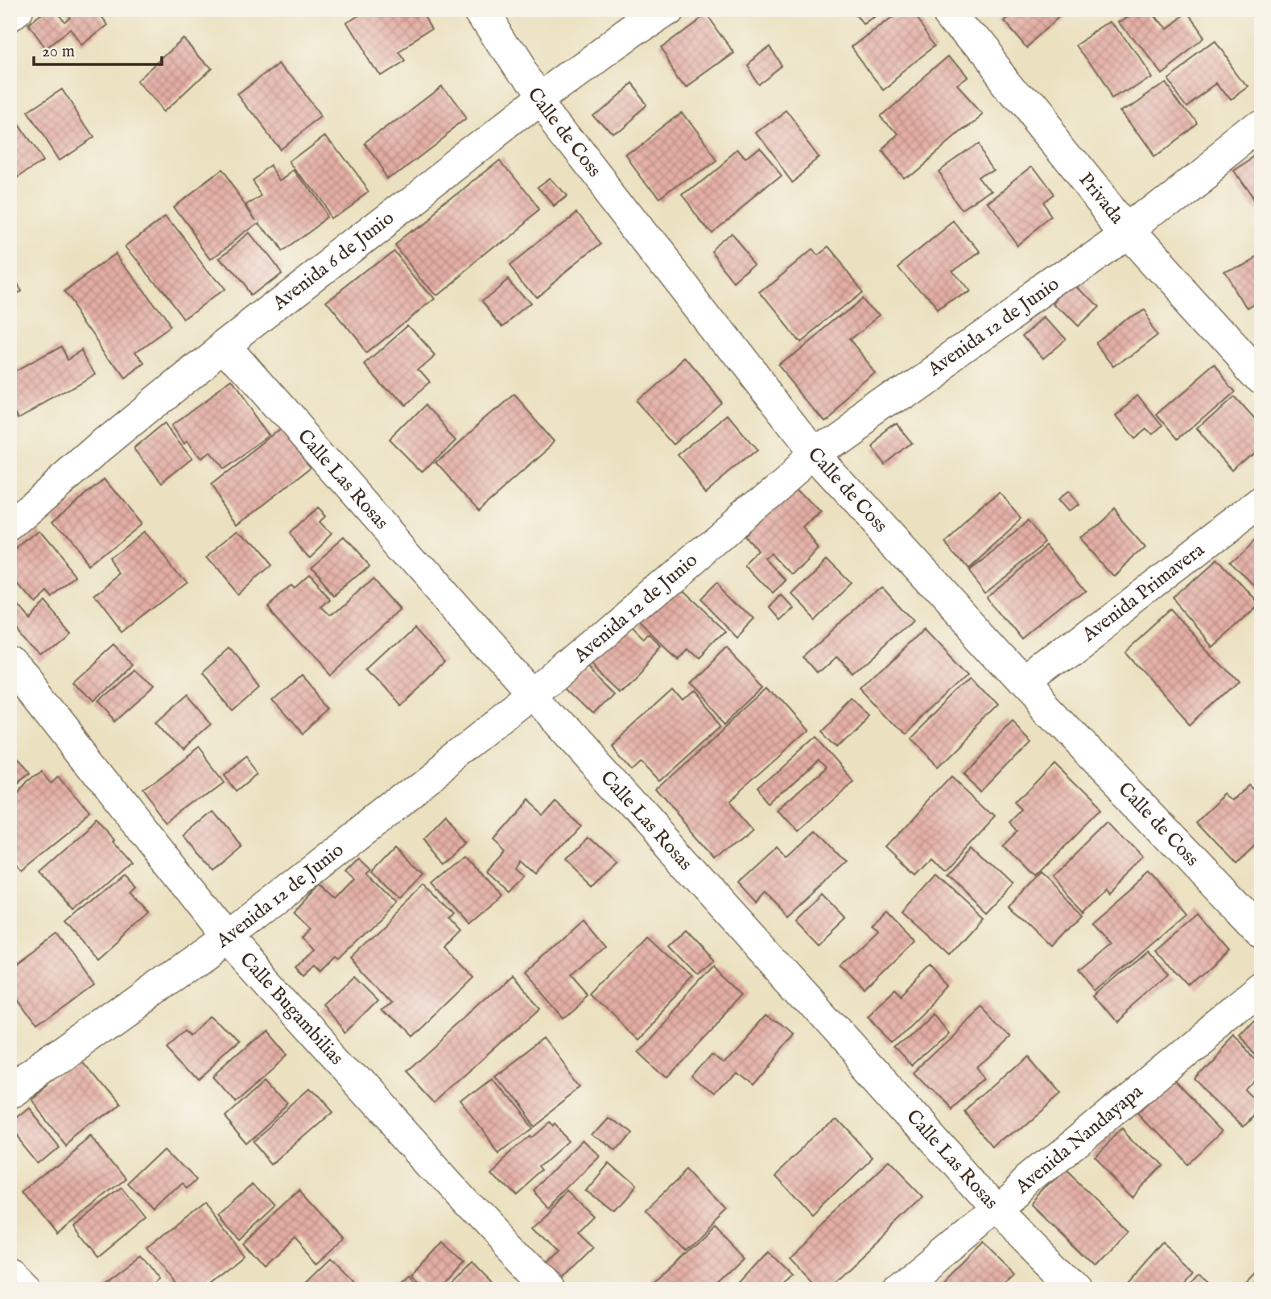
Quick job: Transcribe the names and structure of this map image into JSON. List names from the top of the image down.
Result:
{
  "streets": {
    "street": [
      "Calle de Coss",
      "Privada",
      "Avenida 6 de Junio",
      "Avenida 12 de Junio",
      "Calle Las Rosas",
      "Avenida Primavera",
      "Calle Bugambilias",
      "Avenida Nandayapa"
    ]
  },
  "crossings": [
    ["Calle de Coss", "Avenida 6 de Junio"],
    ["Calle de Coss", "Avenida 12 de Junio"],
    ["Calle de Coss", "Avenida Primavera"],
    ["Privada", "Avenida 12 de Junio"],
    ["Avenida 6 de Junio", "Calle Las Rosas"],
    ["Avenida 12 de Junio", "Calle Las Rosas"],
    ["Avenida 12 de Junio", "Calle Bugambilias"],
    ["Calle Las Rosas", "Avenida Nandayapa"]
  ],
  "scale_bar": "20 m"
}
